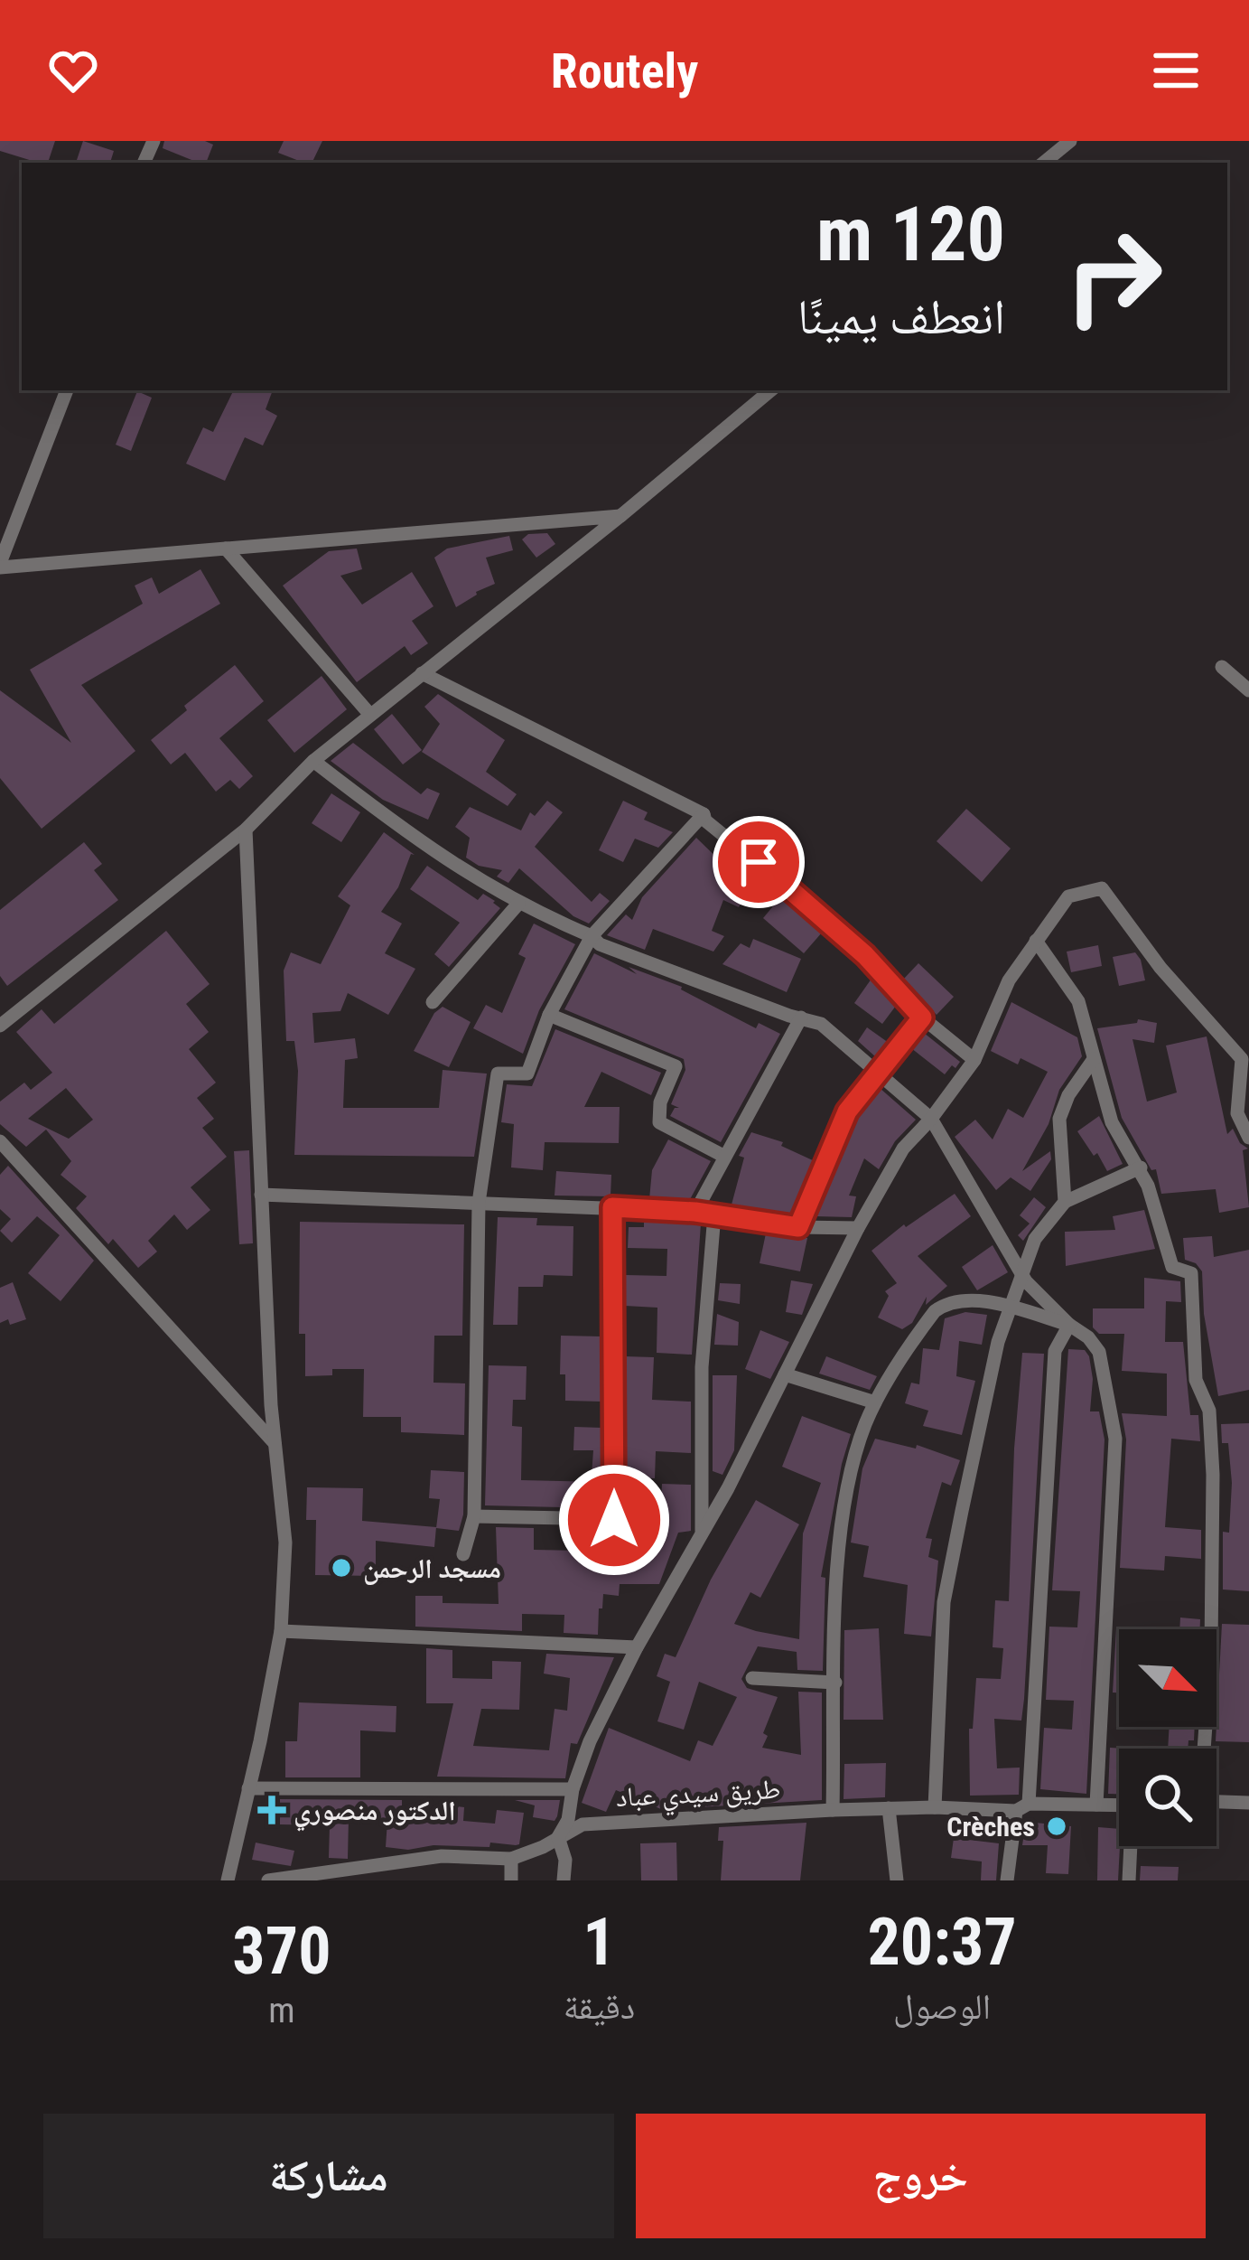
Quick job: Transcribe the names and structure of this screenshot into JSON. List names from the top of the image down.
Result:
{
  "streets": {
    "street": ["طريق سيدي عباد"]
  },
  "places": {
    "other": ["مسجد الرحمن", "Crèches"],
    "health": ["الدكتور منصوري"]
  },
  "north": "bottom right",
  "page": {
    "header": "Routely",
    "turn": ["120 m", "انعطف يمينًا"],
    "eta": [
      "20:37",
      "الوصول",
      "1",
      "دقيقة",
      "370",
      "m"
    ],
    "buttons": ["خروج", "مشاركة"]
  }
}
